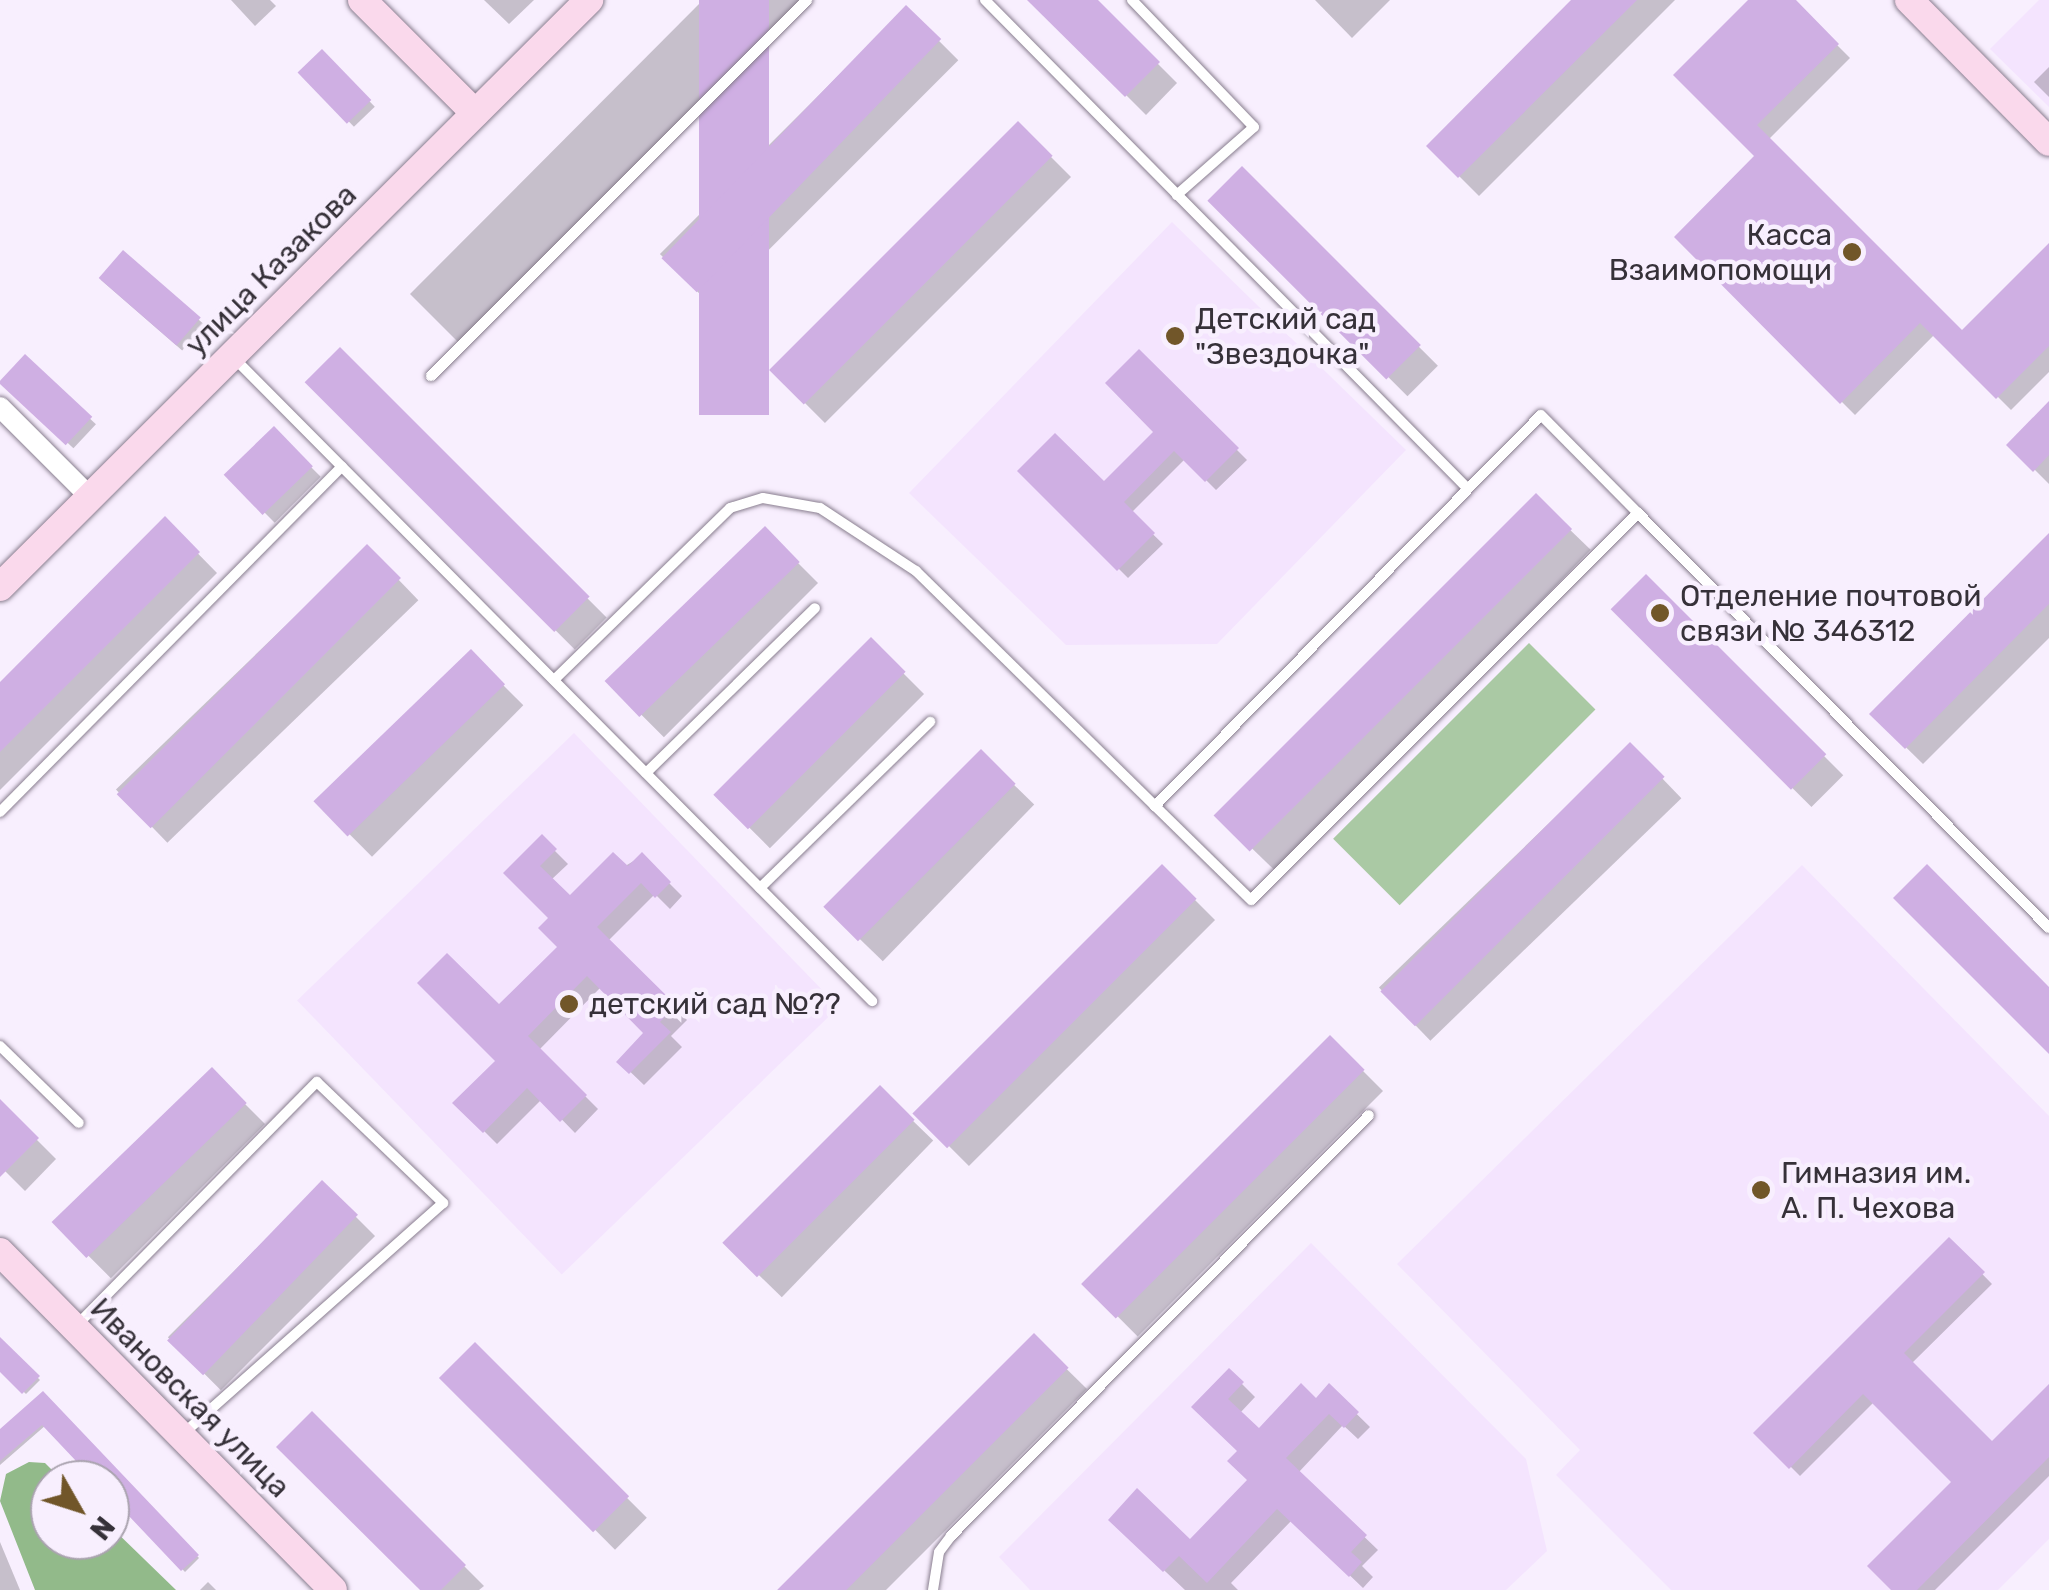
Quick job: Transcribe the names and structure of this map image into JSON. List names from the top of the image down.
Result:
{
  "streets": {
    "street": ["улица Казакова", "Ивановская улица"]
  },
  "places": [
    "Касса Взаимопомощи",
    "Детский сад \"Звездочка\"",
    "Отделение почтовой связи № 346312",
    "детский сад №??",
    "Гимназия им. А. П. Чехова"
  ],
  "north": "bottom right"
}
